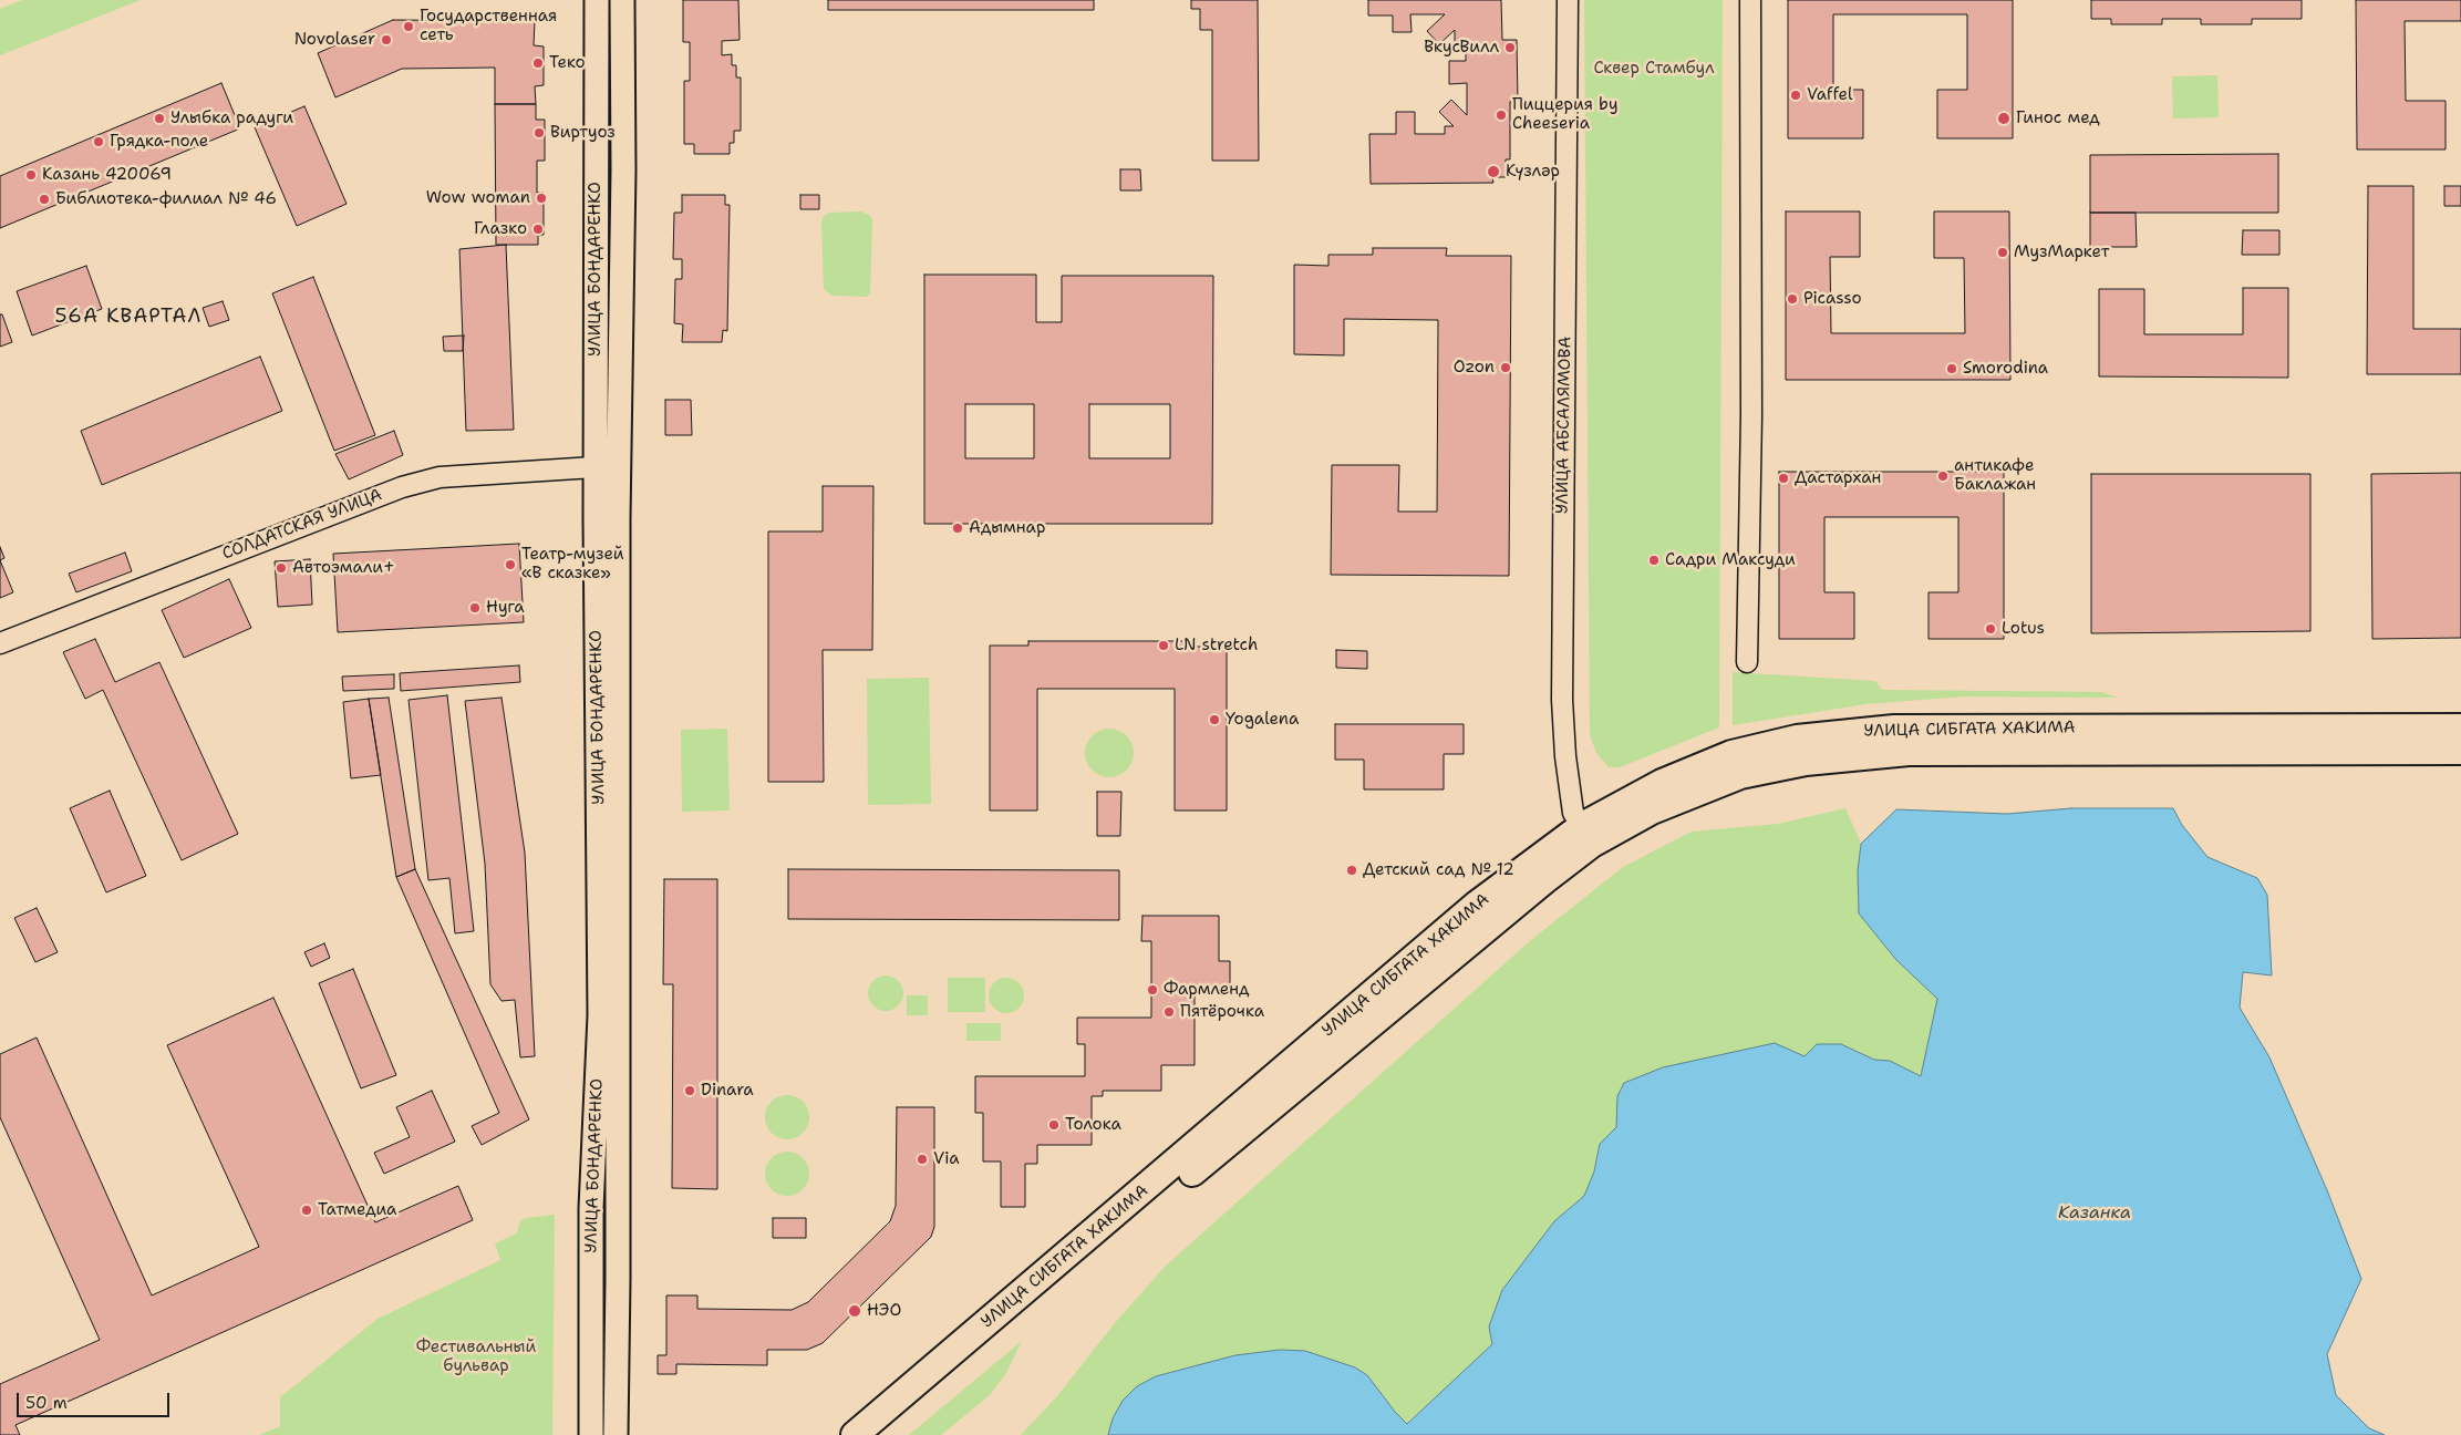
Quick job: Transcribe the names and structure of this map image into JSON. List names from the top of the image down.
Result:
{
  "streets": {
    "main road": ["УЛИЦА СИБГАТА ХАКИМА"],
    "street": ["УЛИЦА БОНДАРЕНКО", "УЛИЦА АБСАЛЯМОВА", "СОЛДАТСКАЯ УЛИЦА"]
  },
  "crossings": [
    ["УЛИЦА БОНДАРЕНКО", "СОЛДАТСКАЯ УЛИЦА"],
    ["УЛИЦА АБСАЛЯМОВА", "УЛИЦА СИБГАТА ХАКИМА"]
  ],
  "districts": ["56А КВАРТАЛ"],
  "water": ["Казанка"],
  "parks": ["Сквер Стамбул", "Фестивальный бульвар"],
  "places": [
    "Государственная сеть",
    "Novolaser",
    "ВкусВилл",
    "Теко",
    "Vaffel",
    "Пиццерия by Cheeseria",
    "Улыбка радуги",
    "Гинос мед",
    "Виртуоз",
    "Грядка-поле",
    "Күзләр",
    "Казань 420069",
    "Wow woman",
    "Библиотека-филиал № 46",
    "Глазко",
    "МузМаркет",
    "Picasso",
    "Ozon",
    "Smorodina",
    "антикафе Баклажан",
    "Дастархан",
    "Адымнар",
    "Садри Максуди",
    "Театр-музей «В сказке»",
    "Автоэмали+",
    "Нуга",
    "Lotus",
    "LN stretch",
    "Yogalena",
    "Детский сад № 12",
    "Фармленд",
    "Пятёрочка",
    "Dinara",
    "Толока",
    "Via",
    "Татмедиа",
    "НЭО"
  ],
  "scale_bar": "50 m"
}
